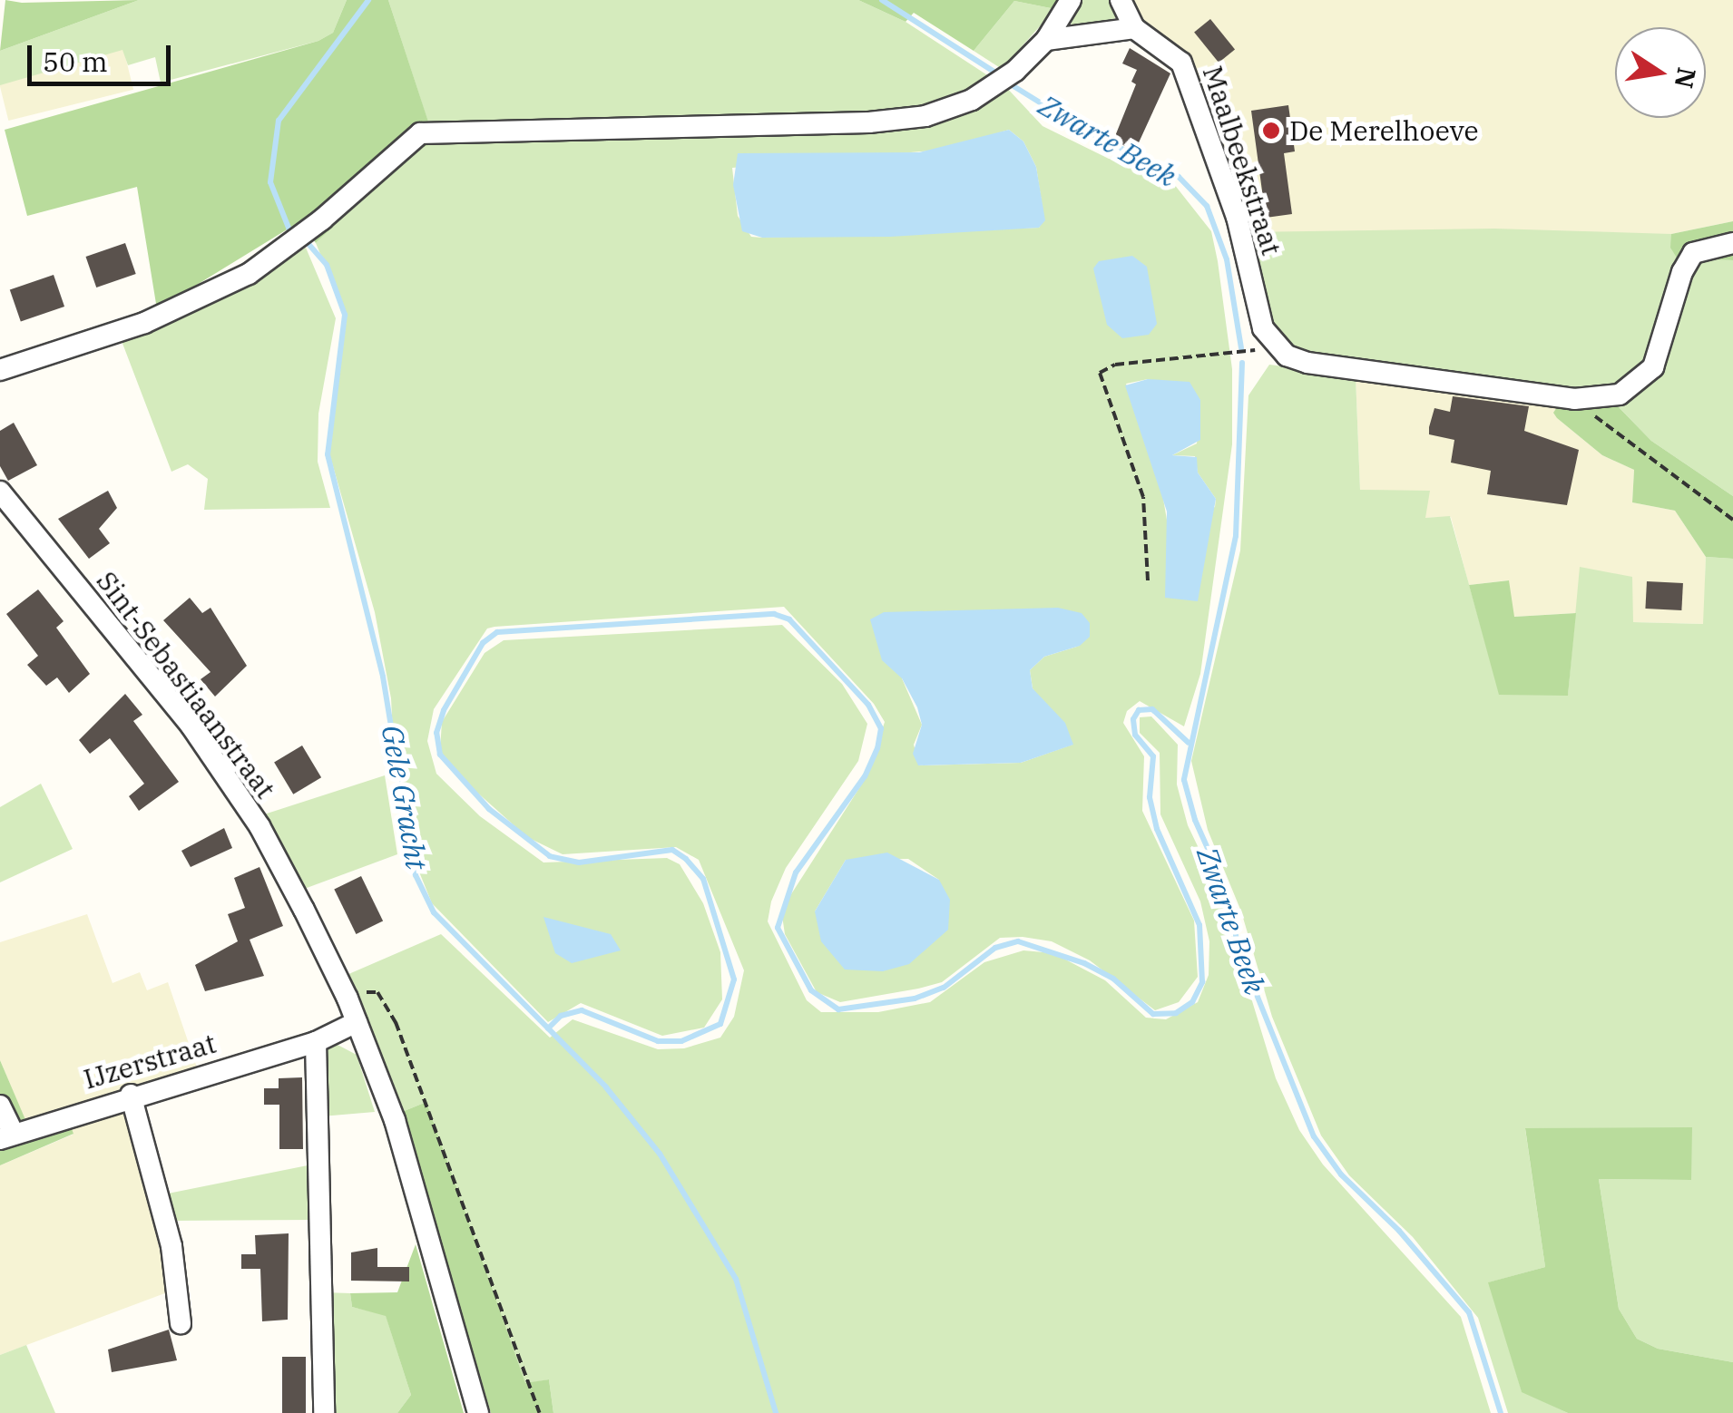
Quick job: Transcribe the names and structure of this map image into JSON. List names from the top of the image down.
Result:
{
  "streets": {
    "street": ["Maalbeekstraat", "Sint-Sebastiaanstraat", "IJzerstraat"]
  },
  "water": ["Zwarte Beek", "Gele Gracht"],
  "places": ["De Merelhoeve"],
  "scale_bar": "50 m",
  "north": "right"
}
